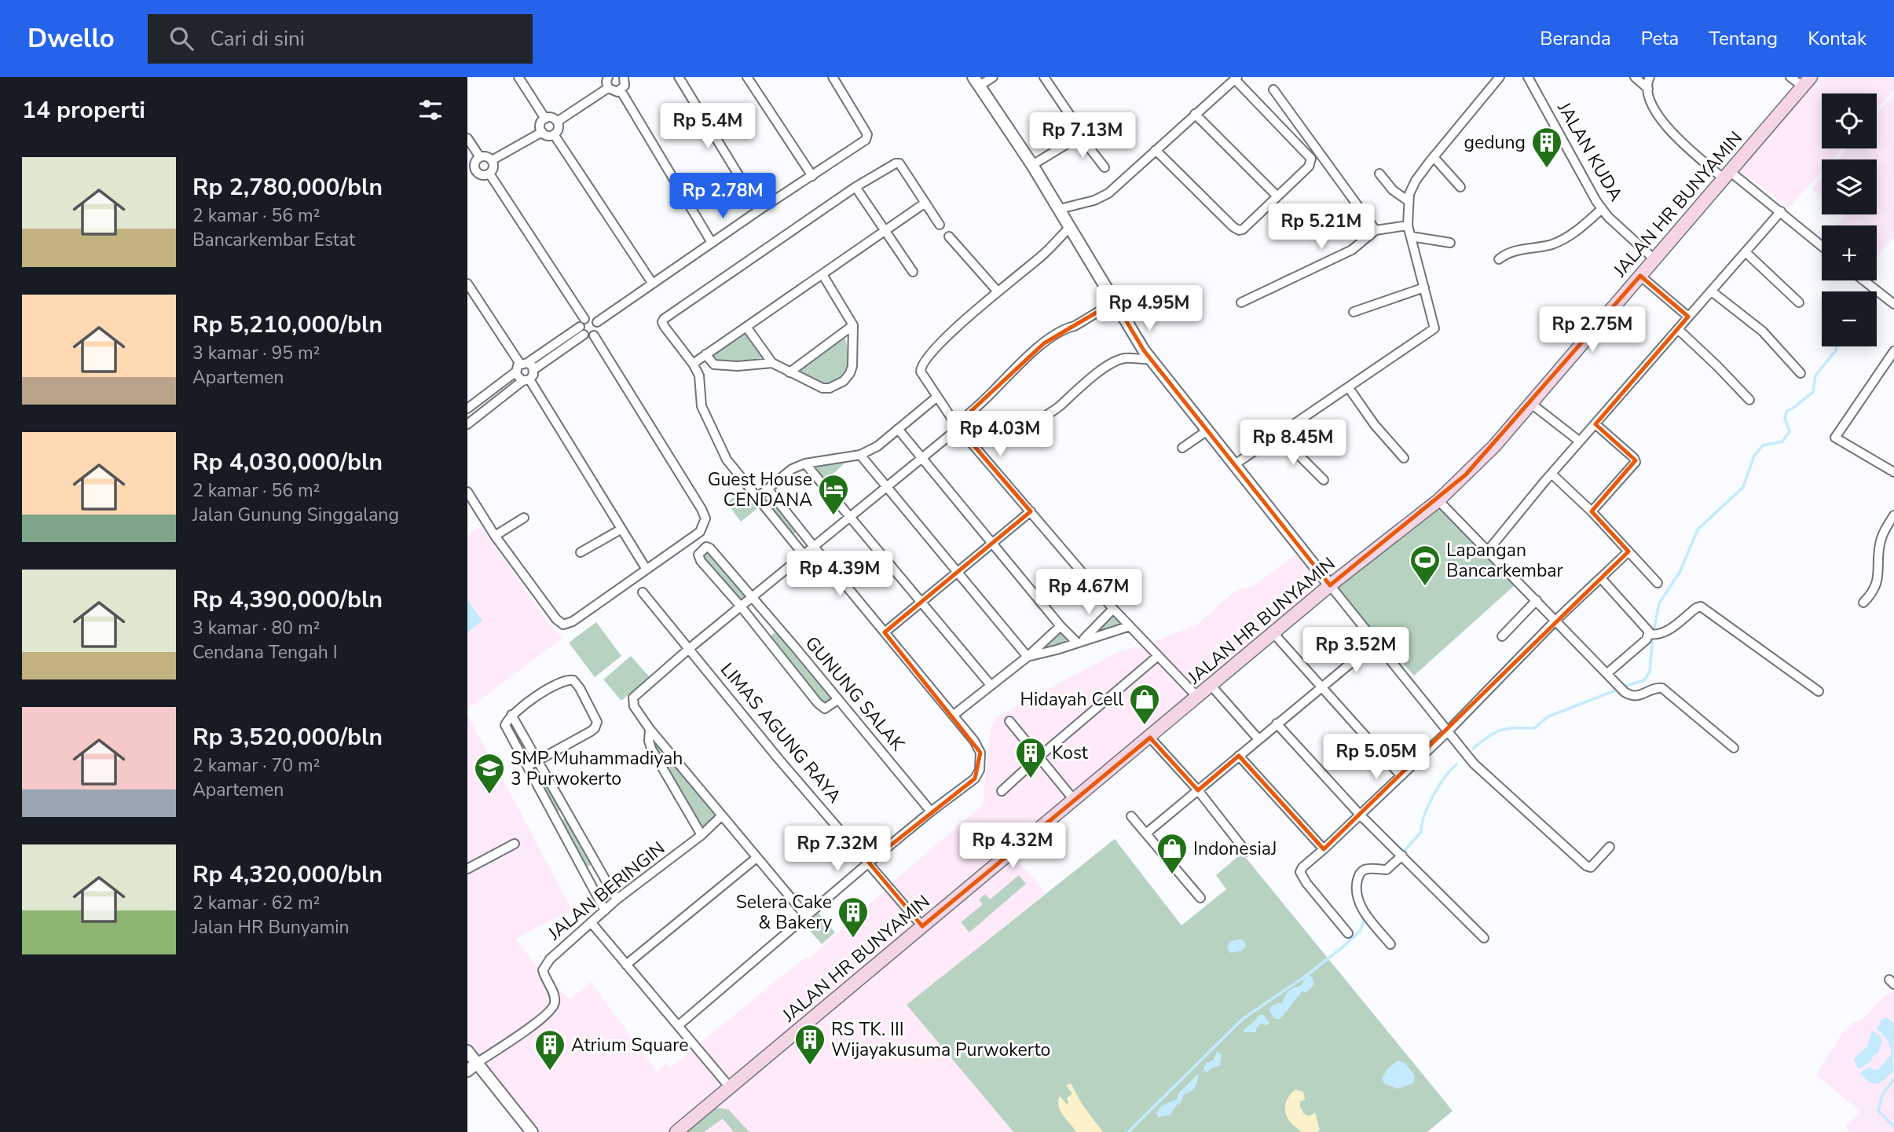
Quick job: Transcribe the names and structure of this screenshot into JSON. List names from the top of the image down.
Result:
{
  "streets": {
    "main road": ["JALAN HR BUNYAMIN"],
    "street": [
      "JALAN KUDA",
      "GUNUNG SALAK",
      "LIMAS AGUNG RAYA",
      "JALAN BERINGIN"
    ]
  },
  "crossings": [
    ["JALAN KUDA", "JALAN HR BUNYAMIN"],
    ["JALAN HR BUNYAMIN", "LIMAS AGUNG RAYA"]
  ],
  "places": {
    "building": [
      "gedung",
      "Kost",
      "Selera Cake & Bakery",
      "RS TK. III Wijayakusuma Purwokerto",
      "Atrium Square"
    ],
    "hotel": ["Guest House CENDANA"],
    "sports": ["Lapangan Bancarkembar"],
    "shop": ["Hidayah Cell", "IndonesiaJ"],
    "school or university": ["SMP Muhammadiyah 3 Purwokerto"]
  },
  "page": {
    "header": "Dwello",
    "search": "Cari di sini",
    "nav": [
      "Beranda",
      "Peta",
      "Tentang",
      "Kontak"
    ],
    "heading": "14 properti",
    "map_buttons": ["+", "−"],
    "price": [
      "Rp 5.4M",
      "Rp 7.13M",
      "Rp 2.78M",
      "Rp 5.21M",
      "Rp 4.95M",
      "Rp 2.75M",
      "Rp 4.03M",
      "Rp 8.45M",
      "Rp 4.39M",
      "Rp 4.67M",
      "Rp 3.52M",
      "Rp 5.05M",
      "Rp 4.32M",
      "Rp 7.32M"
    ],
    "list": [
      {
        "name": "Rp 2,780,000/bln",
        "note": "2 kamar · 56 m² · Bancarkembar Estat"
      },
      {
        "name": "Rp 5,210,000/bln",
        "note": "3 kamar · 95 m² · Apartemen"
      },
      {
        "name": "Rp 4,030,000/bln",
        "note": "2 kamar · 56 m² · Jalan Gunung Singgalang"
      },
      {
        "name": "Rp 4,390,000/bln",
        "note": "3 kamar · 80 m² · Cendana Tengah I"
      },
      {
        "name": "Rp 3,520,000/bln",
        "note": "2 kamar · 70 m² · Apartemen"
      },
      {
        "name": "Rp 4,320,000/bln",
        "note": "2 kamar · 62 m² · Jalan HR Bunyamin"
      }
    ]
  }
}
